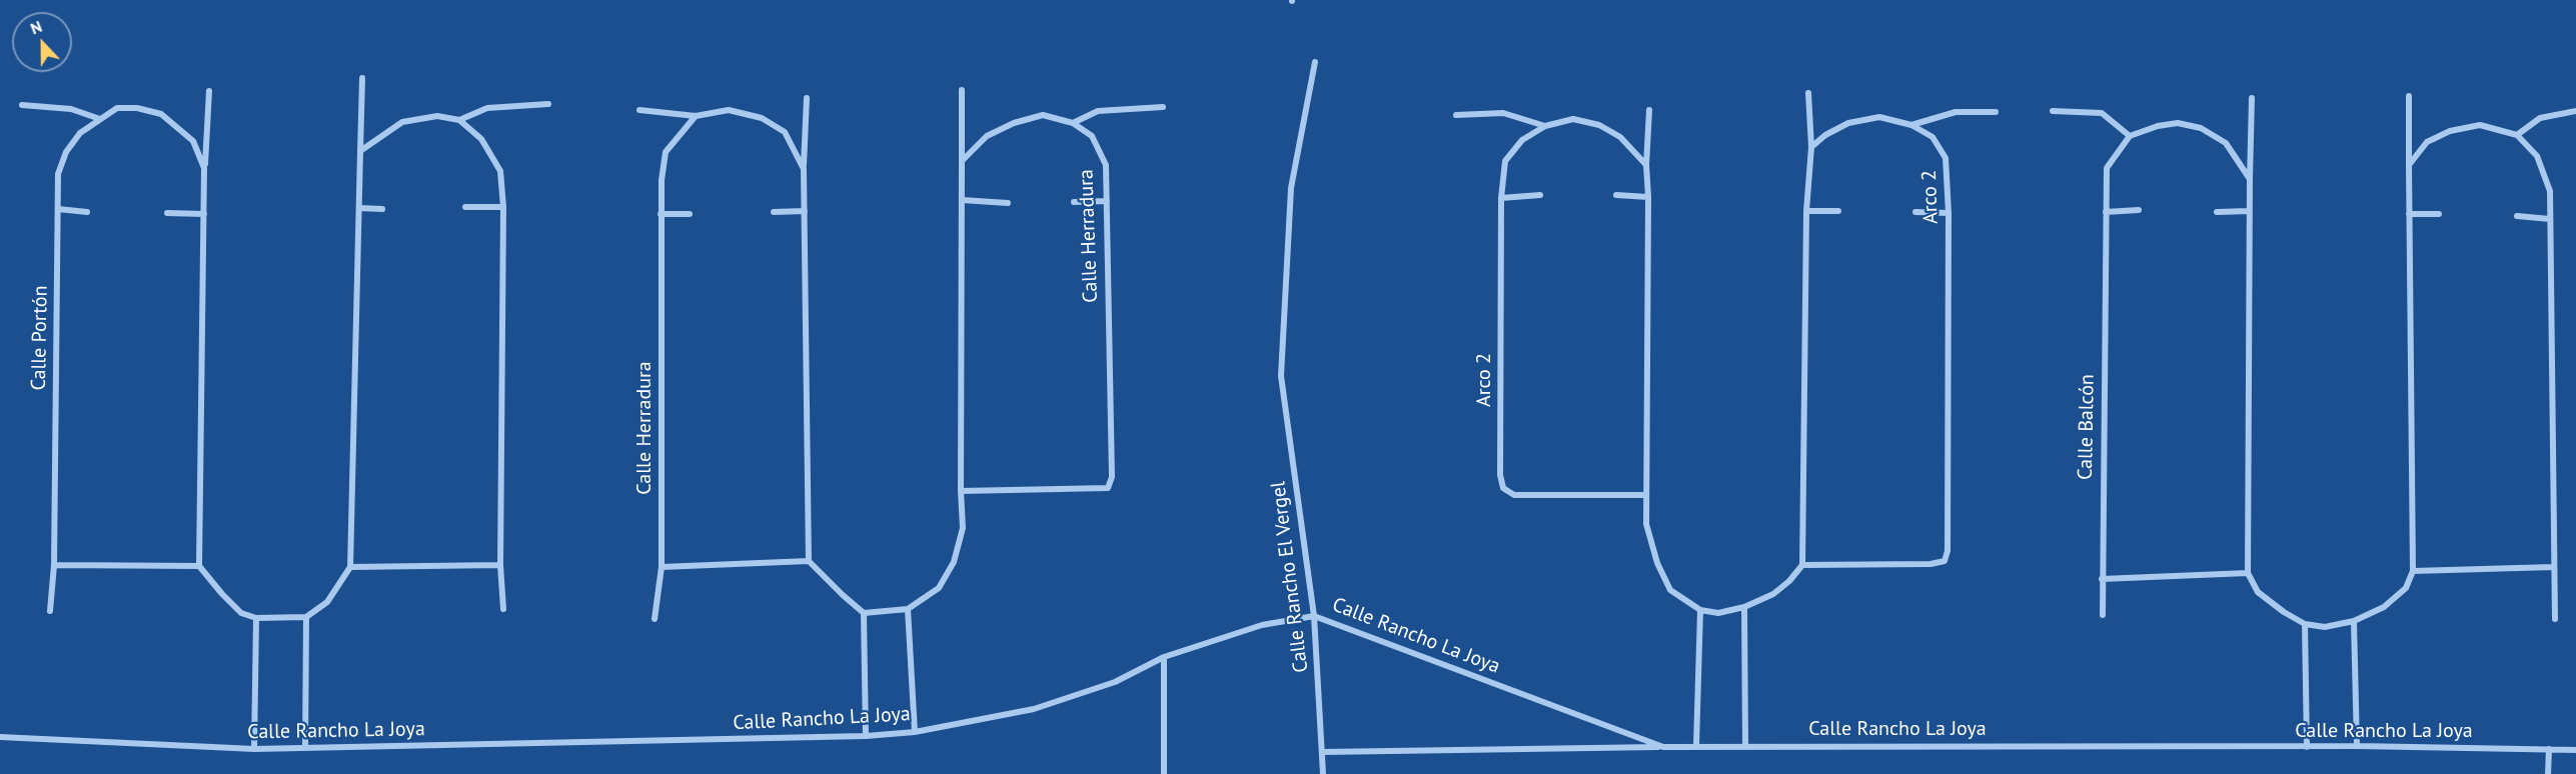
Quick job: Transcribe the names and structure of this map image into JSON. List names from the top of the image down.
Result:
{
  "streets": {
    "street": [
      "Arco 2",
      "Calle Herradura",
      "Calle Portón",
      "Calle Balcón",
      "Calle Rancho El Vergel",
      "Calle Rancho La Joya"
    ]
  },
  "crossings": [
    ["Calle Rancho El Vergel", "Calle Rancho La Joya"]
  ],
  "north": "top"
}
